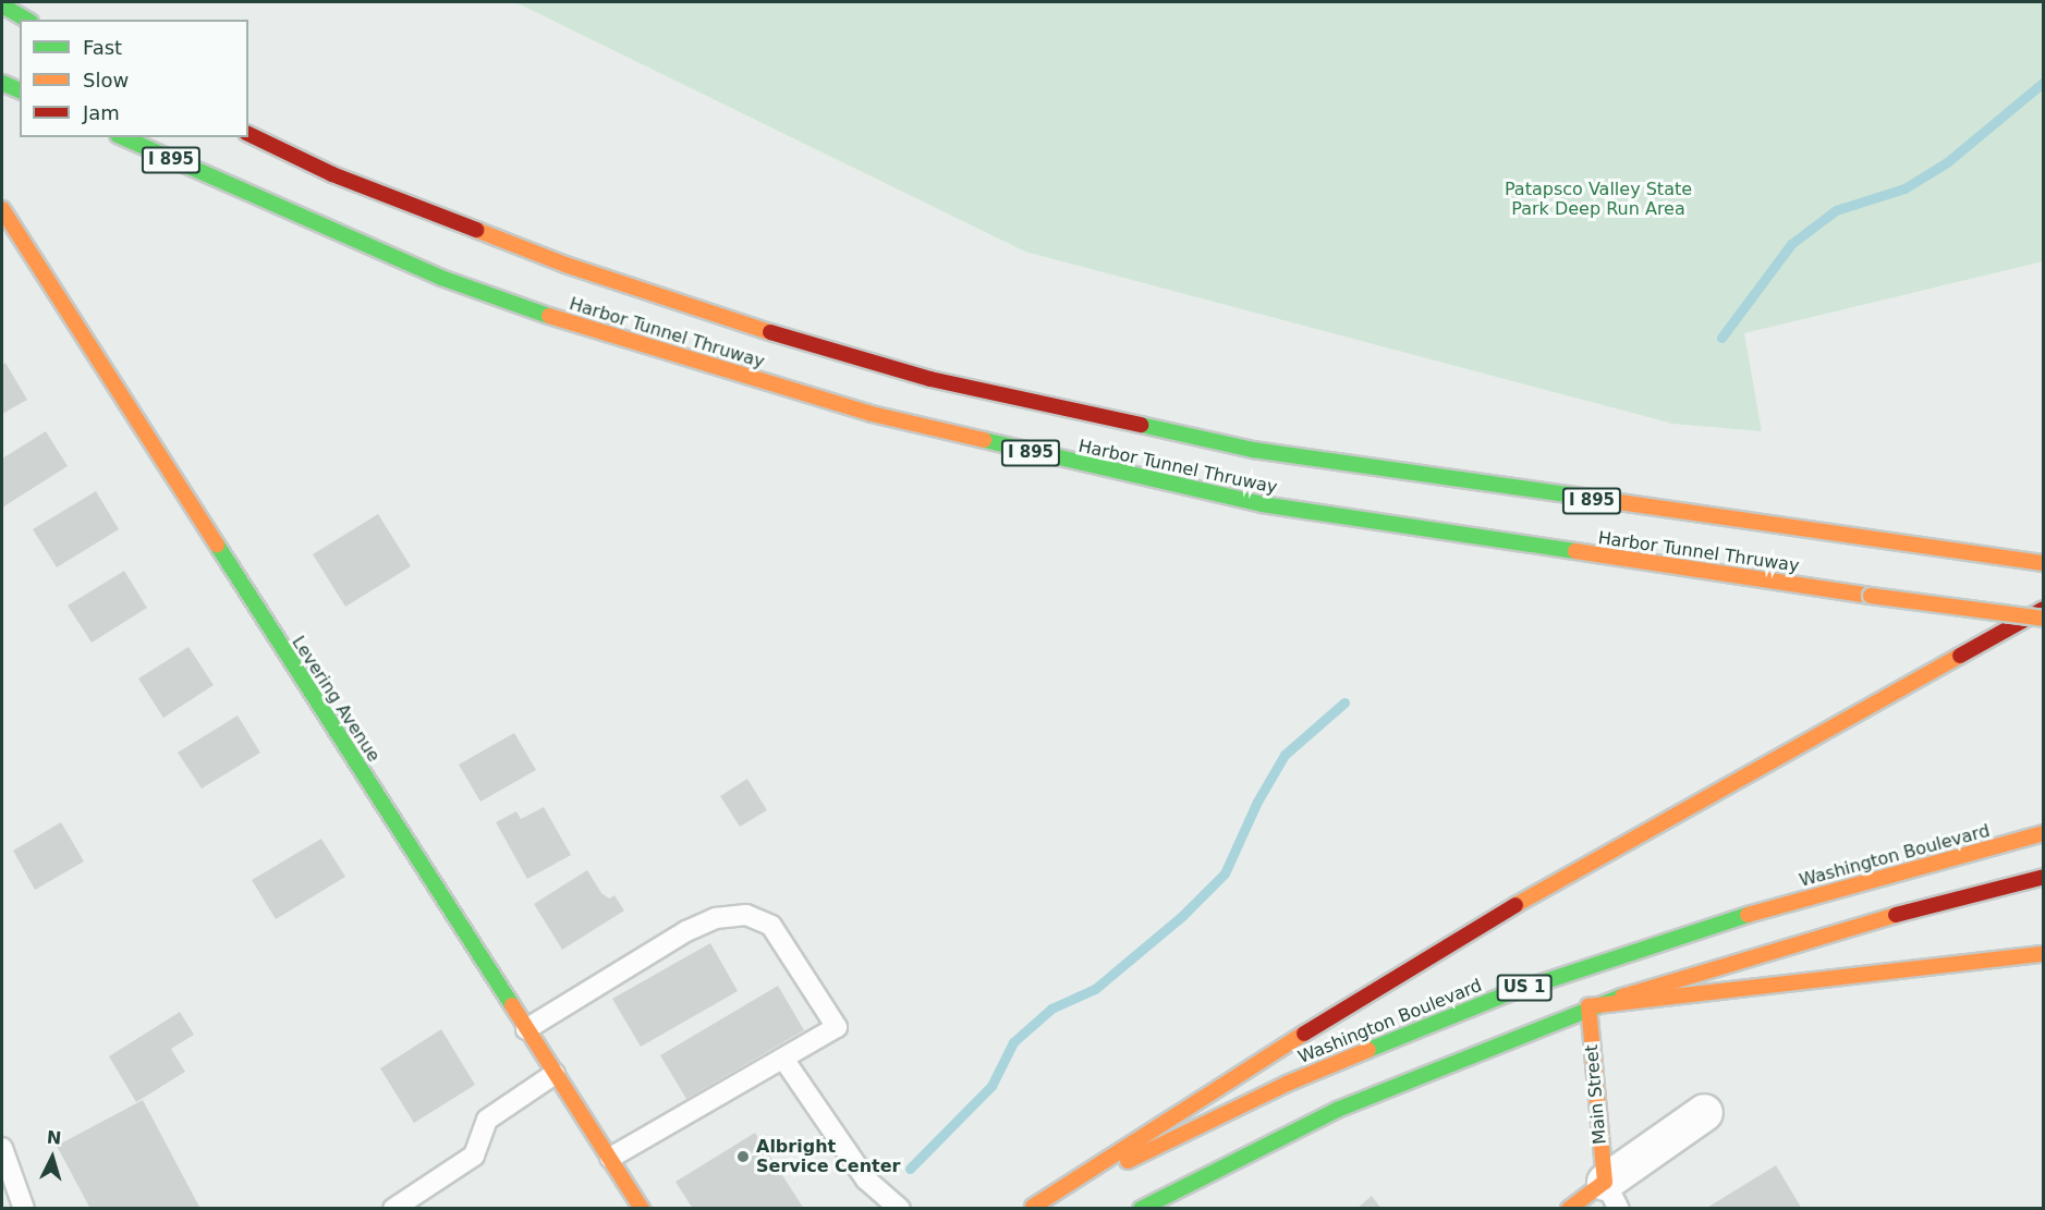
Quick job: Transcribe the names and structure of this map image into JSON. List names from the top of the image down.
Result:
{
  "streets": {
    "main road": [
      "I 895",
      "Harbor Tunnel Thruway",
      "Levering Avenue",
      "Washington Boulevard",
      "US 1",
      "Main Street"
    ]
  },
  "crossings": [
    ["US 1", "Main Street"]
  ],
  "parks": ["Patapsco Valley State Park Deep Run Area"],
  "places": ["Albright Service Center"],
  "legend": ["Fast", "Slow", "Jam"],
  "north": "top"
}
